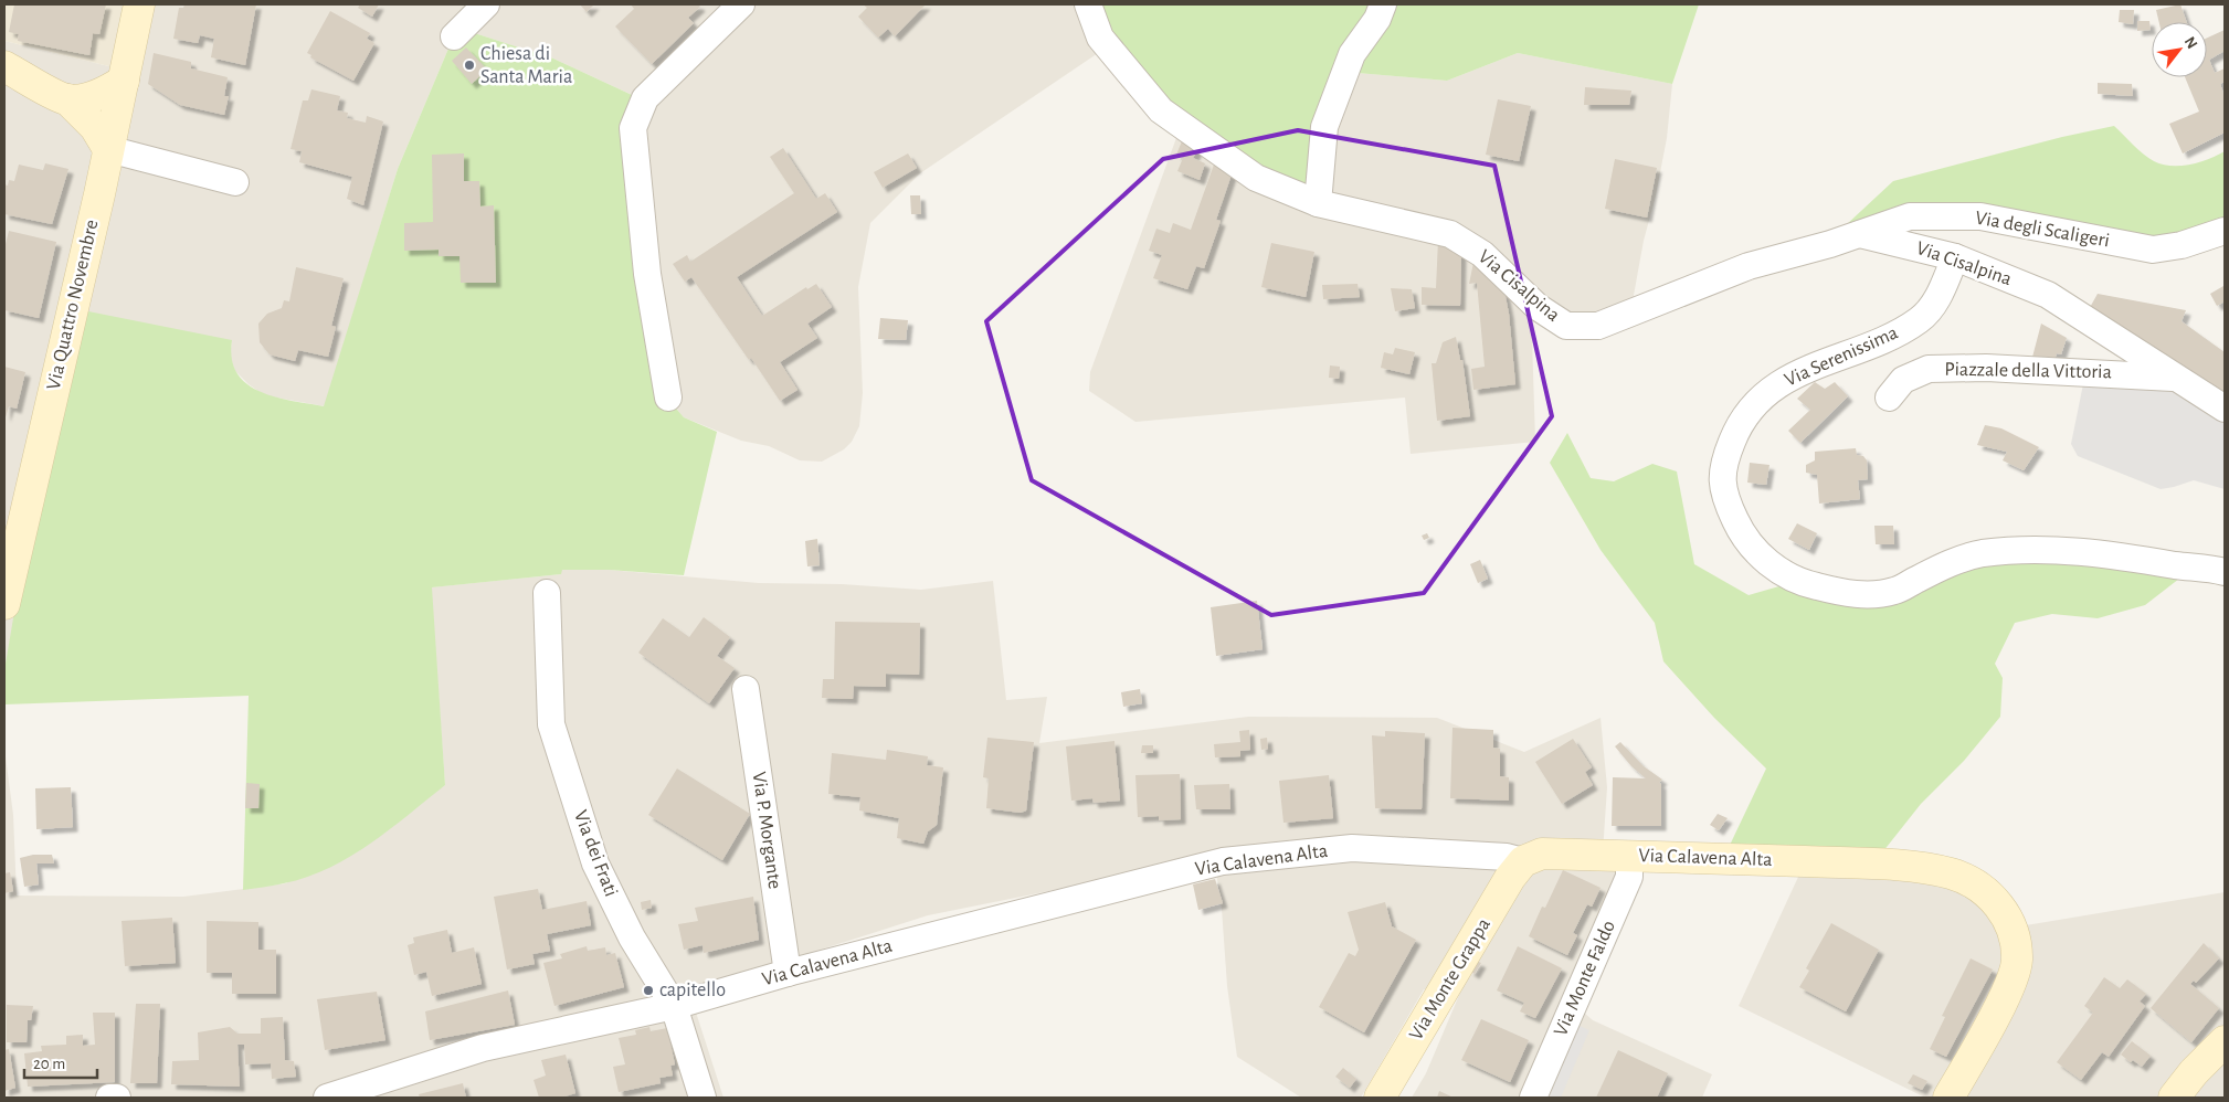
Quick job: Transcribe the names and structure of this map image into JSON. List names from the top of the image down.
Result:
{
  "streets": {
    "street": [
      "Via degli Scaligeri",
      "Via Cisalpina",
      "Via Quattro Novembre",
      "Via Serenissima",
      "Piazzale della Vittoria",
      "Via P. Morgante",
      "Via dei Frati",
      "Via Calavena Alta",
      "Via Monte Faldo",
      "Via Monte Grappa"
    ]
  },
  "crossings": [
    ["Via degli Scaligeri", "Via Cisalpina"],
    ["Via Cisalpina", "Via Serenissima"],
    ["Via Cisalpina", "Piazzale della Vittoria"],
    ["Via P. Morgante", "Via Calavena Alta"],
    ["Via dei Frati", "Via Calavena Alta"],
    ["Via Calavena Alta", "Via Monte Faldo"],
    ["Via Calavena Alta", "Via Monte Grappa"]
  ],
  "places": ["Chiesa di Santa Maria", "capitello"],
  "scale_bar": "20 m",
  "north": "top right"
}
